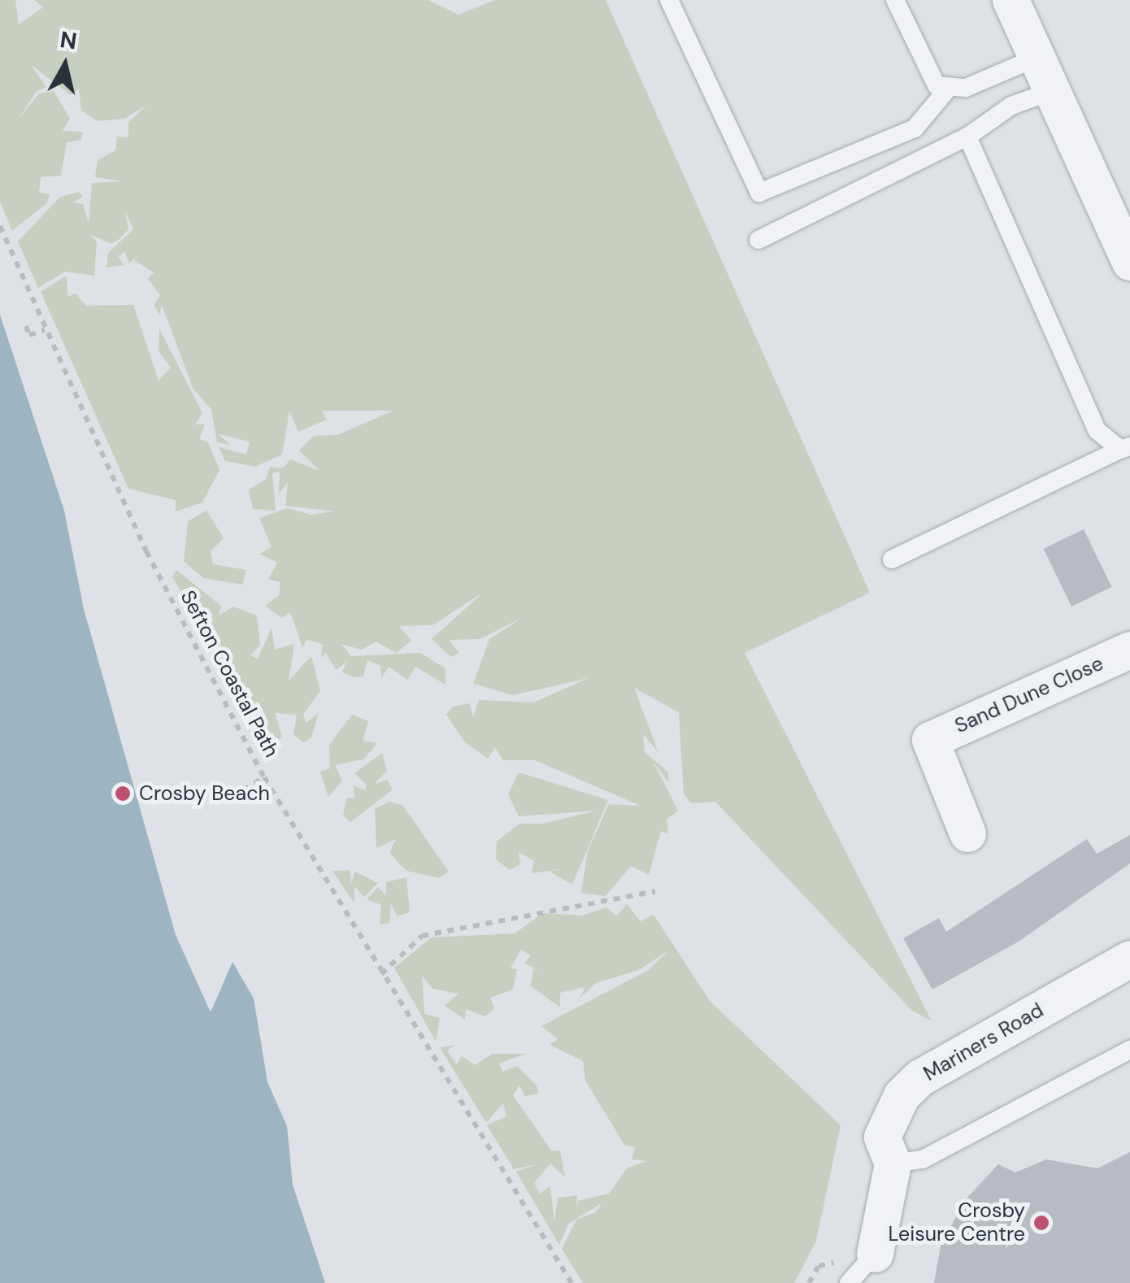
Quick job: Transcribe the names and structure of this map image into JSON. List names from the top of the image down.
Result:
{
  "streets": {
    "street": ["Sand Dune Close", "Mariners Road"],
    "path": ["Sefton Coastal Path"]
  },
  "places": ["Crosby Beach", "Crosby Leisure Centre"],
  "north": "top"
}
